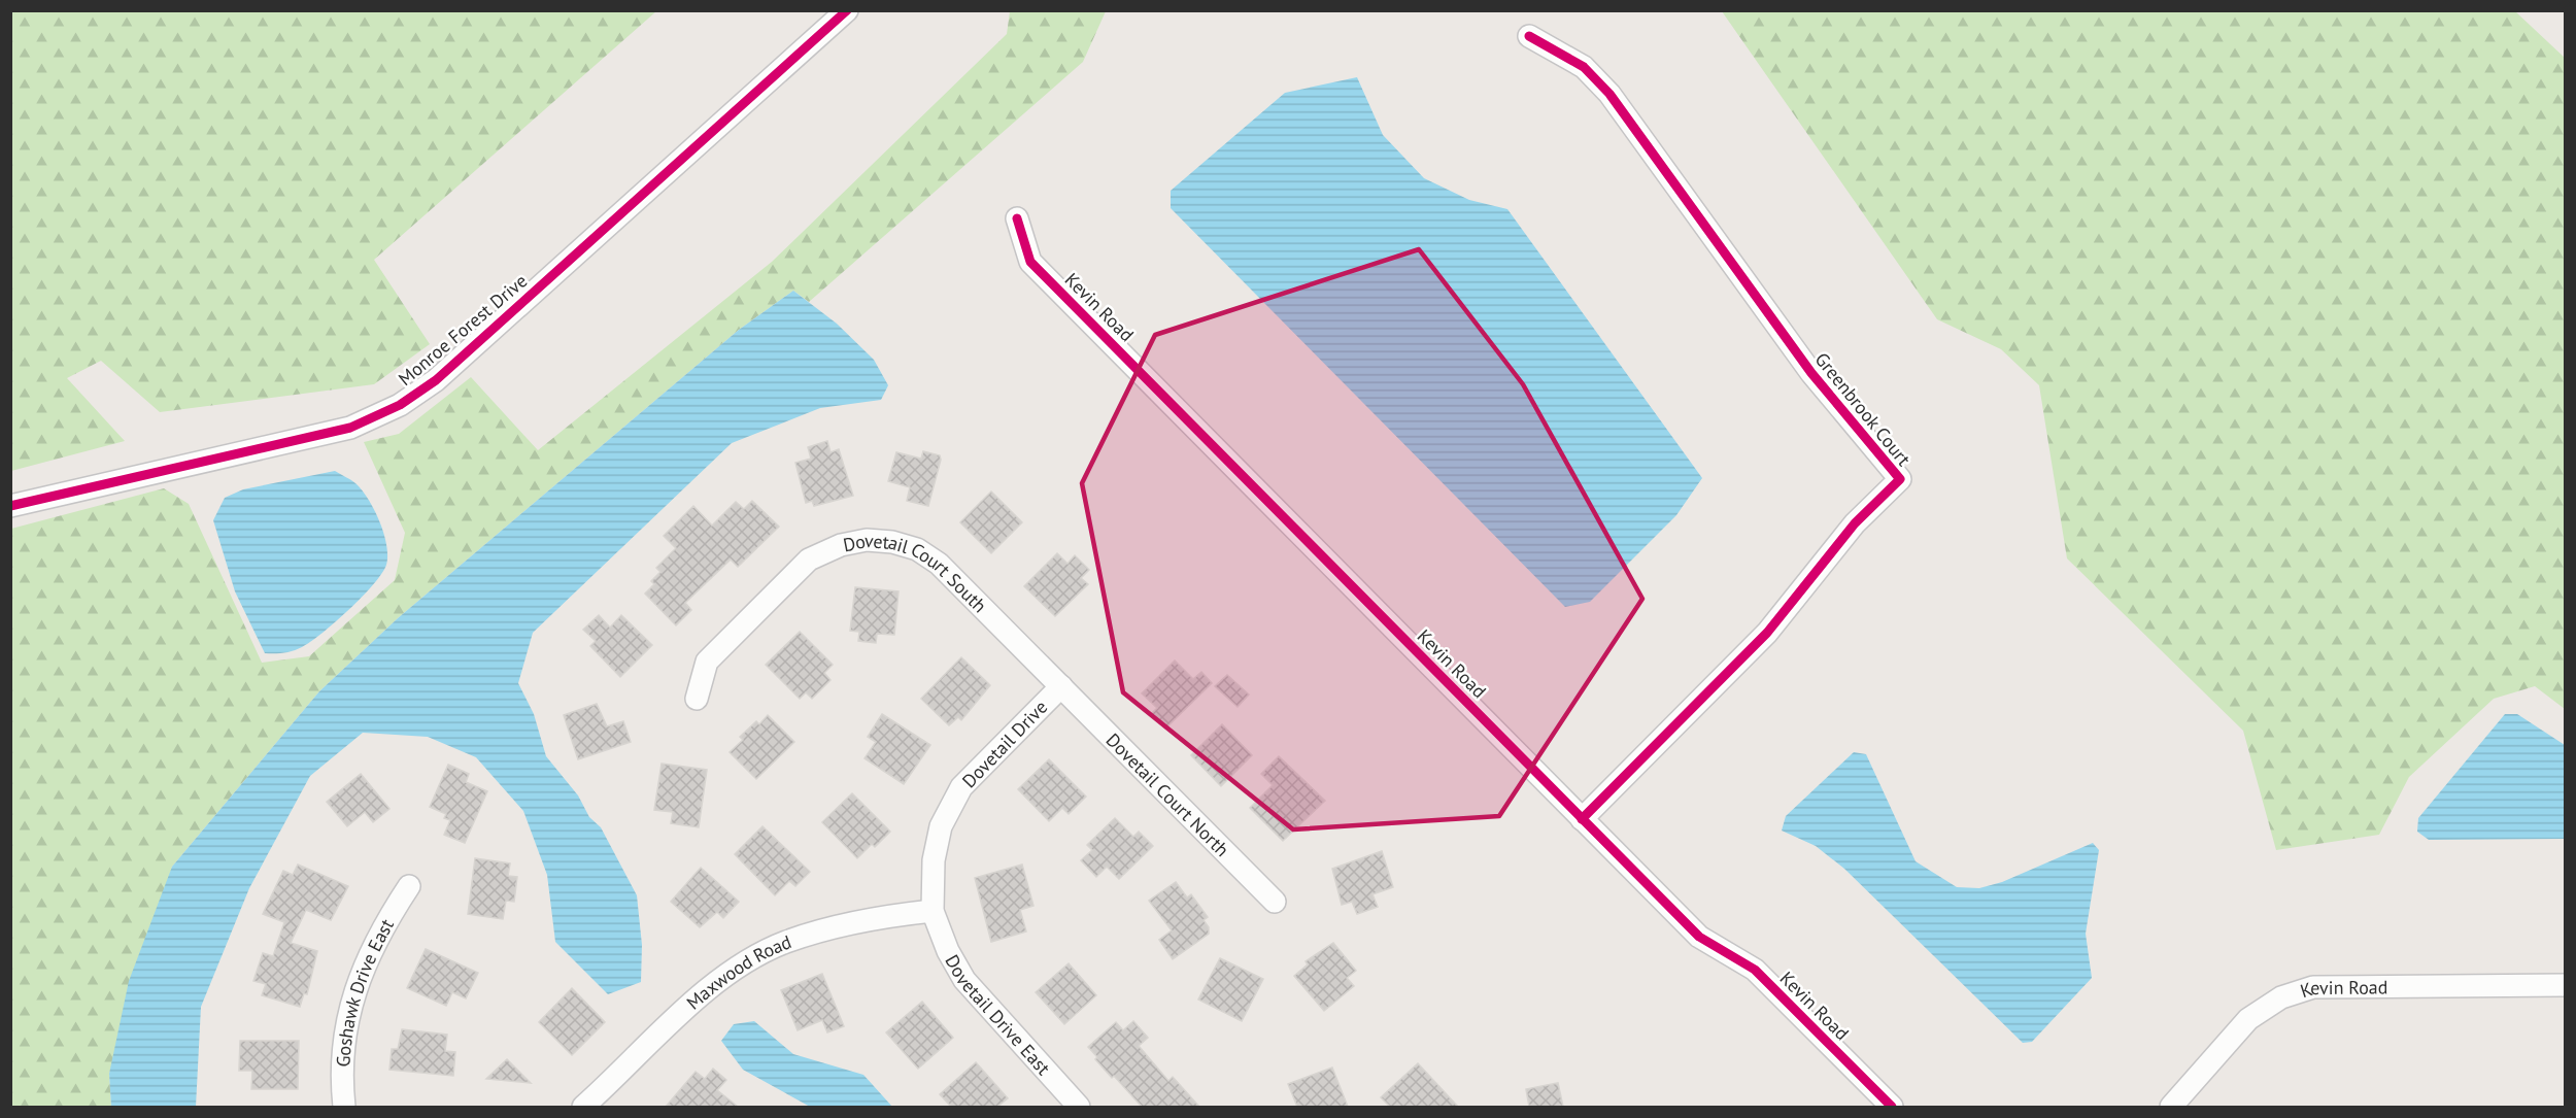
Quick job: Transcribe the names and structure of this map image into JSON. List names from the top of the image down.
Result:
{
  "streets": {
    "street": [
      "Kevin Road",
      "Monroe Forest Drive",
      "Greenbrook Court",
      "Dovetail Court South",
      "Dovetail Drive",
      "Dovetail Court North",
      "Maxwood Road",
      "Goshawk Drive East",
      "Dovetail Drive East"
    ]
  },
  "crossings": [
    ["Kevin Road", "Greenbrook Court"],
    ["Dovetail Court South", "Dovetail Drive"],
    ["Dovetail Court South", "Dovetail Court North"],
    ["Dovetail Drive", "Dovetail Court North"],
    ["Dovetail Drive", "Maxwood Road"],
    ["Dovetail Drive", "Dovetail Drive East"],
    ["Maxwood Road", "Dovetail Drive East"]
  ]
}
